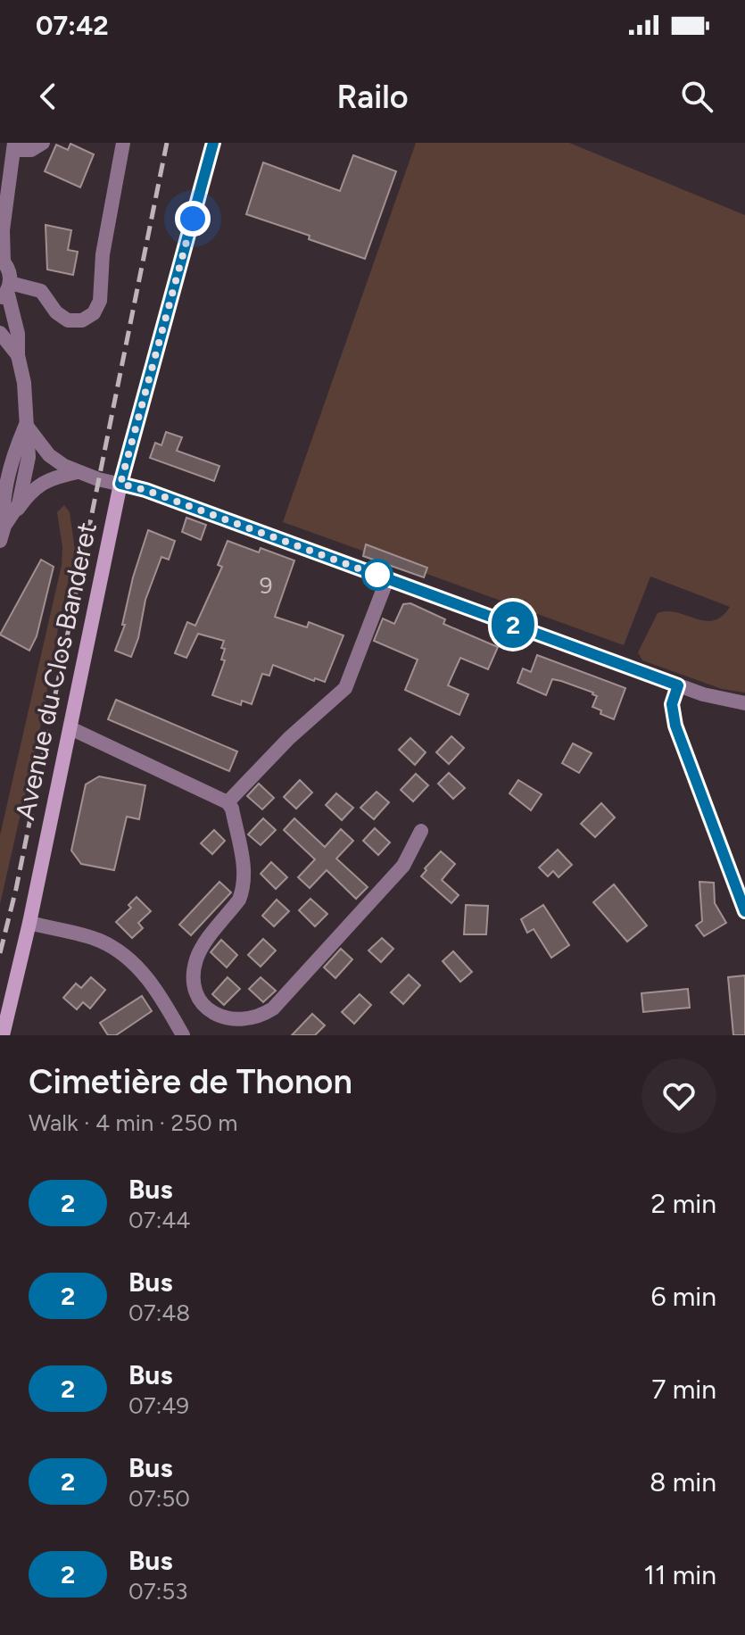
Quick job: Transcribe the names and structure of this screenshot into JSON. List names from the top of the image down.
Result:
{
  "streets": {
    "main road": ["Avenue du Clos Banderet"]
  },
  "lines": ["bus line 2"],
  "house_numbers": ["9"],
  "page": {
    "status": "07:42",
    "header": "Railo",
    "on_map": "2",
    "heading": ["Cimetière de Thonon", "Walk · 4 min · 250 m"],
    "list": [
      {
        "mark": "2",
        "name": "Bus",
        "note": "07:44",
        "value": "2 min"
      },
      {
        "mark": "2",
        "name": "Bus",
        "note": "07:48",
        "value": "6 min"
      },
      {
        "mark": "2",
        "name": "Bus",
        "note": "07:49",
        "value": "7 min"
      },
      {
        "mark": "2",
        "name": "Bus",
        "note": "07:50",
        "value": "8 min"
      },
      {
        "mark": "2",
        "name": "Bus",
        "note": "07:53",
        "value": "11 min"
      }
    ]
  }
}
